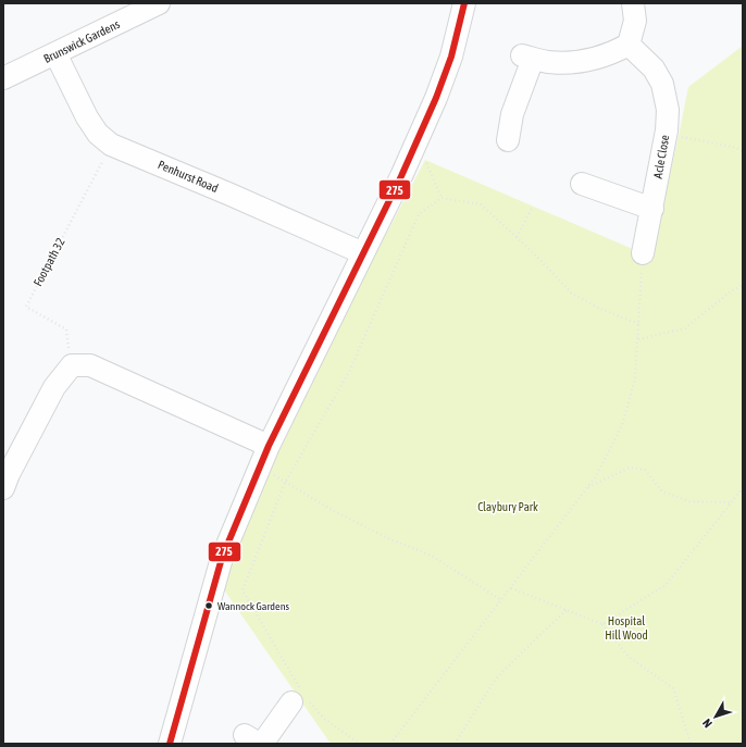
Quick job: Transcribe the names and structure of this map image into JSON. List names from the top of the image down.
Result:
{
  "streets": {
    "street": ["Brunswick Gardens", "Acle Close", "Penhurst Road"],
    "path": ["Footpath 32"]
  },
  "crossings": [
    ["Brunswick Gardens", "Penhurst Road"],
    ["Penhurst Road", "Footpath 32"]
  ],
  "parks": ["Claybury Park", "Hospital Hill Wood"],
  "places": ["Wannock Gardens"],
  "lines": ["transit line 275"],
  "north": "bottom left"
}
